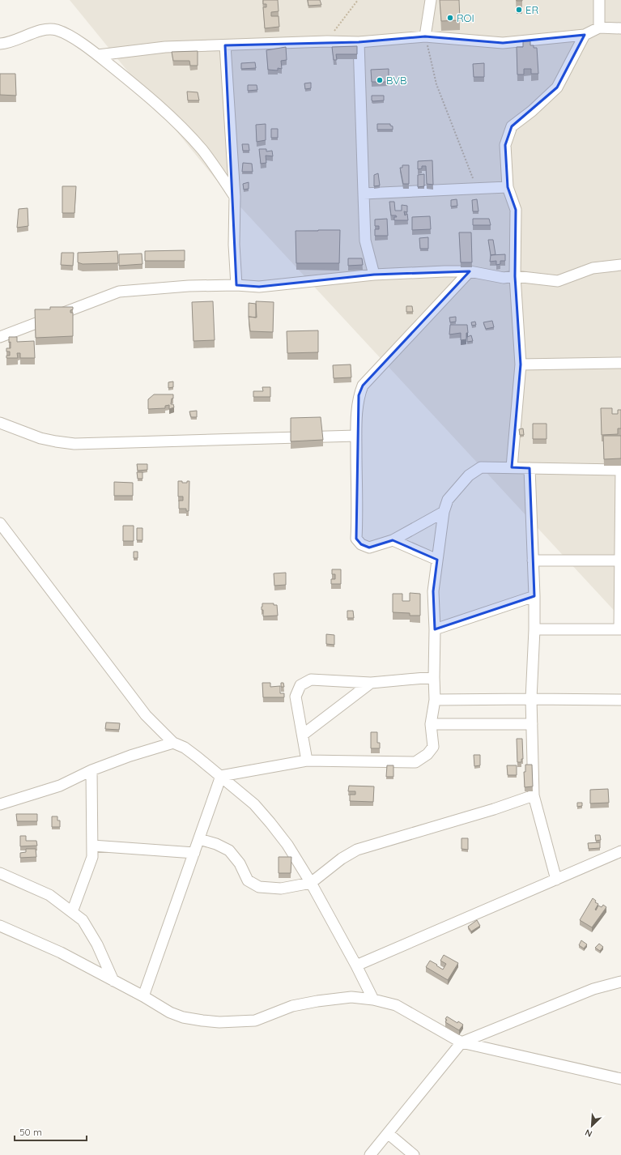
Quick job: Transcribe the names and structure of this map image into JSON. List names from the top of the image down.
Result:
{
  "places": ["ER", "ROI", "BVB"],
  "scale_bar": "50 m",
  "north": "bottom left"
}
